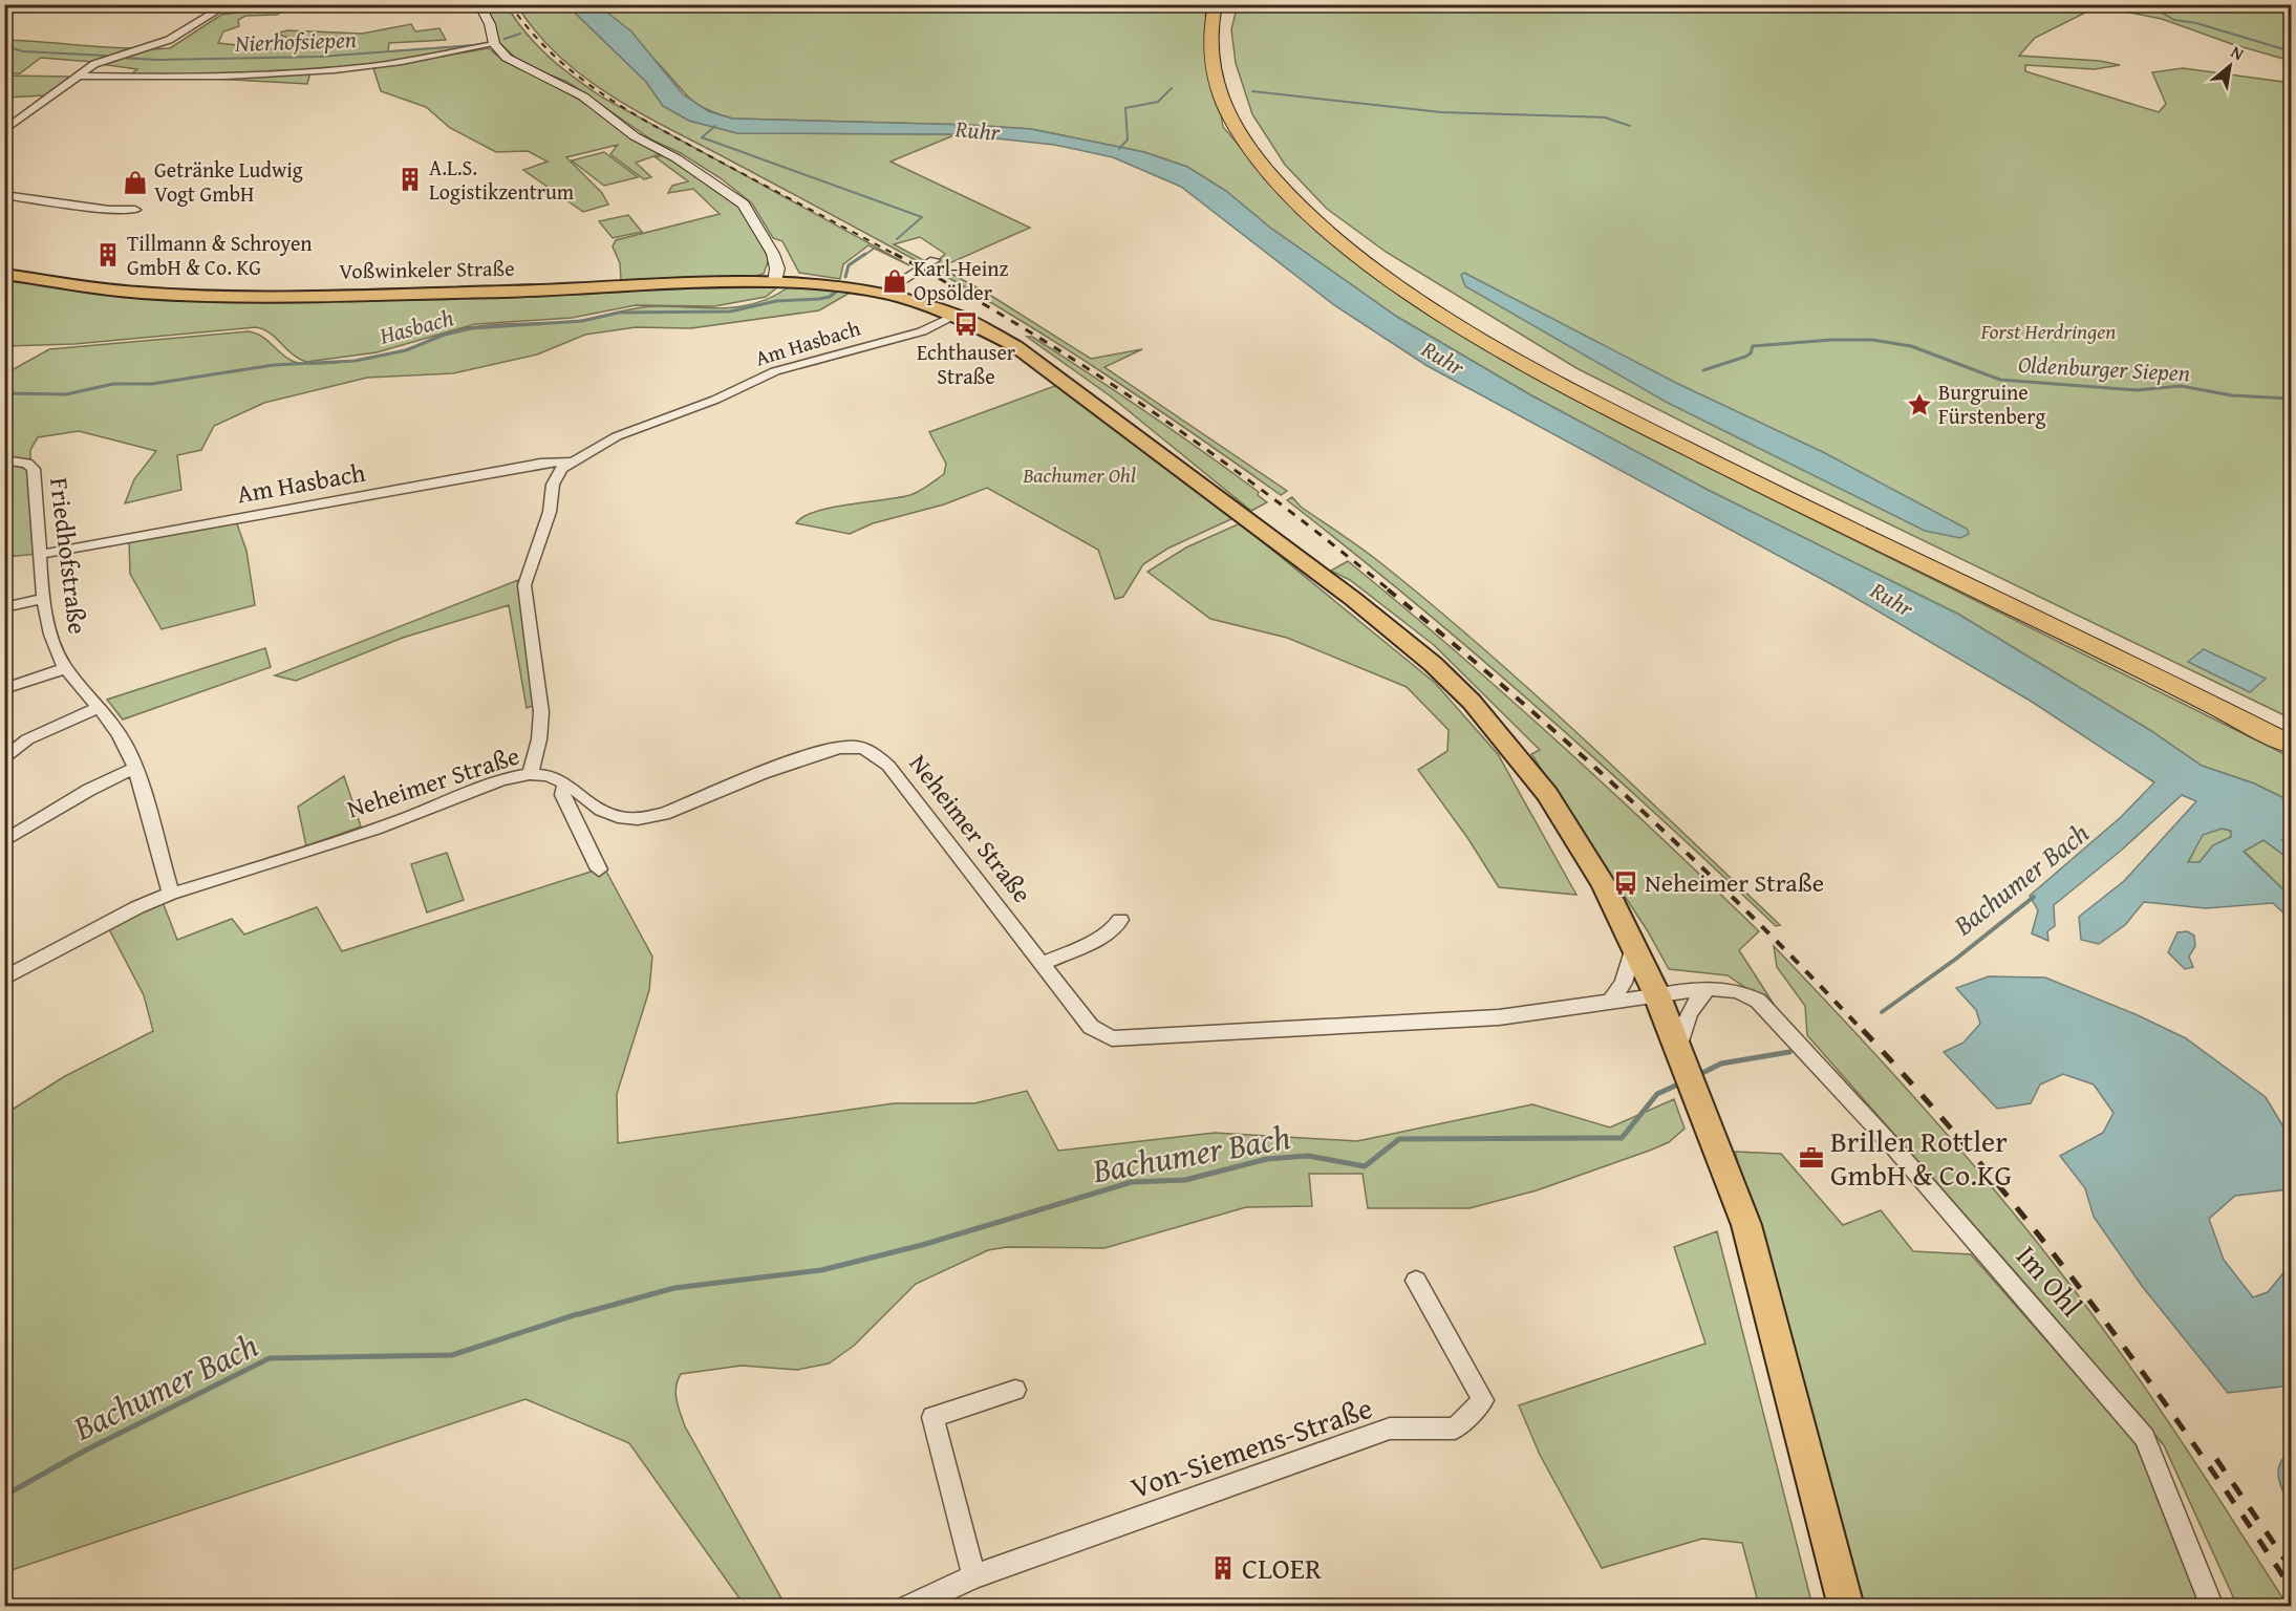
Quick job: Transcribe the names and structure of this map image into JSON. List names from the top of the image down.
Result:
{
  "streets": {
    "main road": ["Voßwinkeler Straße"],
    "street": [
      "Am Hasbach",
      "Friedhofstraße",
      "Neheimer Straße",
      "Im Ohl",
      "Von-Siemens-Straße"
    ]
  },
  "crossings": [
    ["Voßwinkeler Straße", "Am Hasbach"],
    ["Voßwinkeler Straße", "Neheimer Straße"],
    ["Am Hasbach", "Friedhofstraße"],
    ["Friedhofstraße", "Neheimer Straße"],
    ["Neheimer Straße", "Im Ohl"]
  ],
  "water": [
    "Nierhofsiepen",
    "Ruhr",
    "Hasbach",
    "Oldenburger Siepen",
    "Bachumer Bach"
  ],
  "parks": ["Forst Herdringen", "Bachumer Ohl"],
  "places": {
    "building": ["A.L.S. Logistikzentrum", "Tillmann & Schroyen GmbH & Co. KG", "CLOER"],
    "shop": ["Getränke Ludwig Vogt GmbH", "Karl-Heinz Opsölder"],
    "bus stop": ["Echthauser Straße", "Neheimer Straße"],
    "place": ["Burgruine Fürstenberg"],
    "office": ["Brillen Rottler GmbH & Co.KG"]
  },
  "north": "top right"
}
